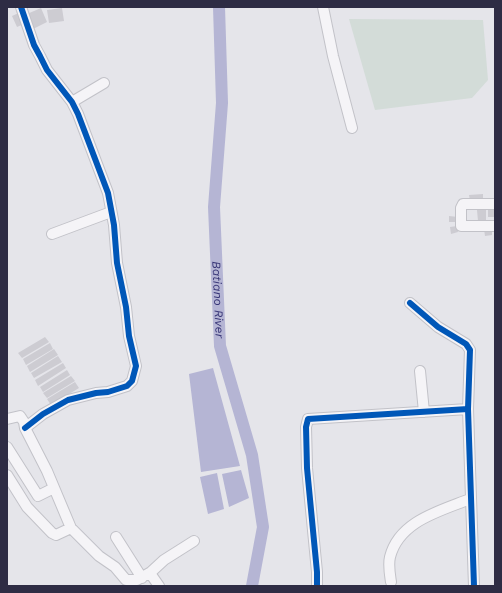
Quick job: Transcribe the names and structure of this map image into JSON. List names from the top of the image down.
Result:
{
  "water": ["Batiano River"]
}
